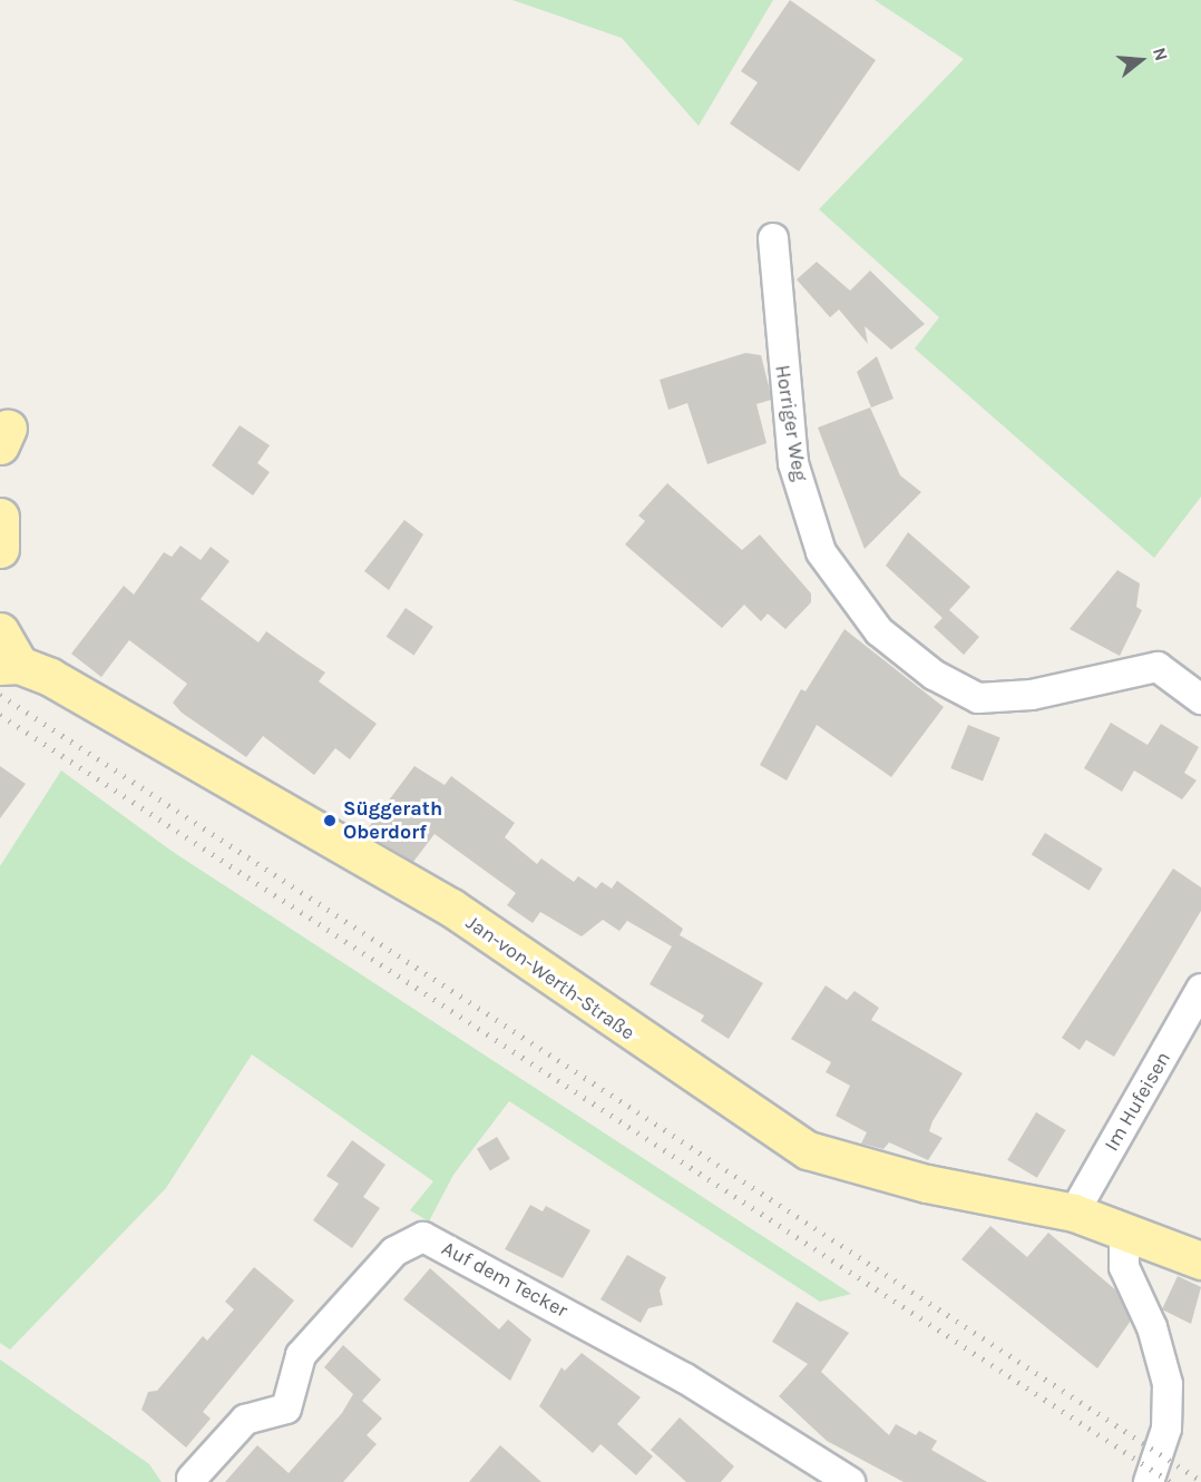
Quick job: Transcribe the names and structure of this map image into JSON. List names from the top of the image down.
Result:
{
  "streets": {
    "main road": ["Jan-von-Werth-Straße"],
    "street": ["Horriger Weg", "Im Hufeisen", "Auf dem Tecker"]
  },
  "crossings": [
    ["Jan-von-Werth-Straße", "Im Hufeisen"]
  ],
  "places": ["Süggerath Oberdorf"],
  "north": "right"
}
